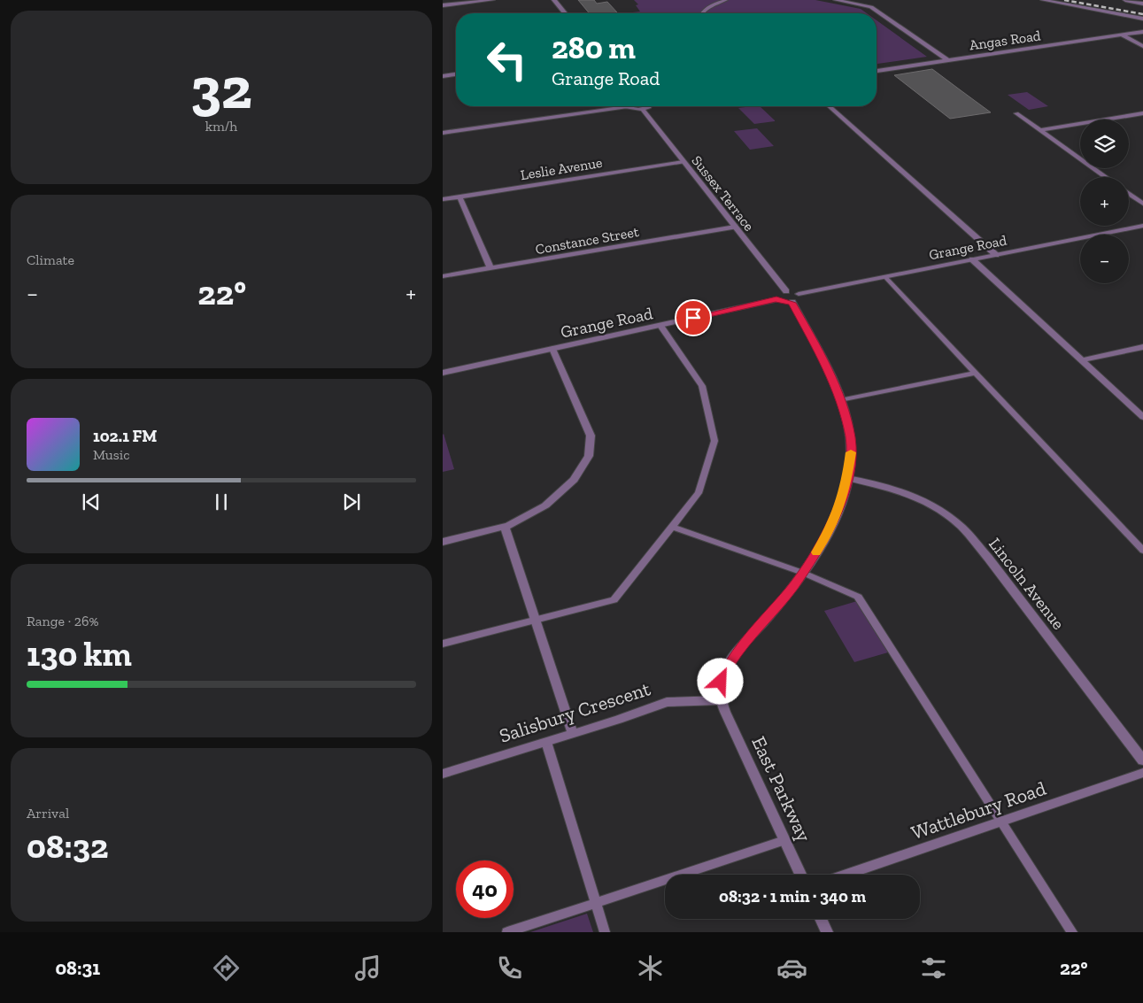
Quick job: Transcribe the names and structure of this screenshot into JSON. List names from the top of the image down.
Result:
{
  "streets": {
    "street": [
      "Angas Road",
      "Leslie Avenue",
      "Sussex Terrace",
      "Constance Street",
      "Grange Road",
      "Lincoln Avenue",
      "Salisbury Crescent",
      "East Parkway",
      "Wattlebury Road"
    ]
  },
  "crossings": [
    ["Leslie Avenue", "Sussex Terrace"],
    ["Sussex Terrace", "Constance Street"],
    ["Salisbury Crescent", "East Parkway"]
  ],
  "page": {
    "tile": [
      ["32", "km/h"],
      "Climate",
      ["Range · 26%", "130 km"],
      ["Arrival", "08:32"]
    ],
    "turn": ["280 m", "Grange Road"],
    "map_buttons": ["+", "−"],
    "heat": ["−", "22°", "+"],
    "song": ["102.1 FM", "Music"],
    "limit": "40",
    "trip": "08:32 · 1 min · 340 m",
    "tabs": ["08:31", "22°"]
  }
}
